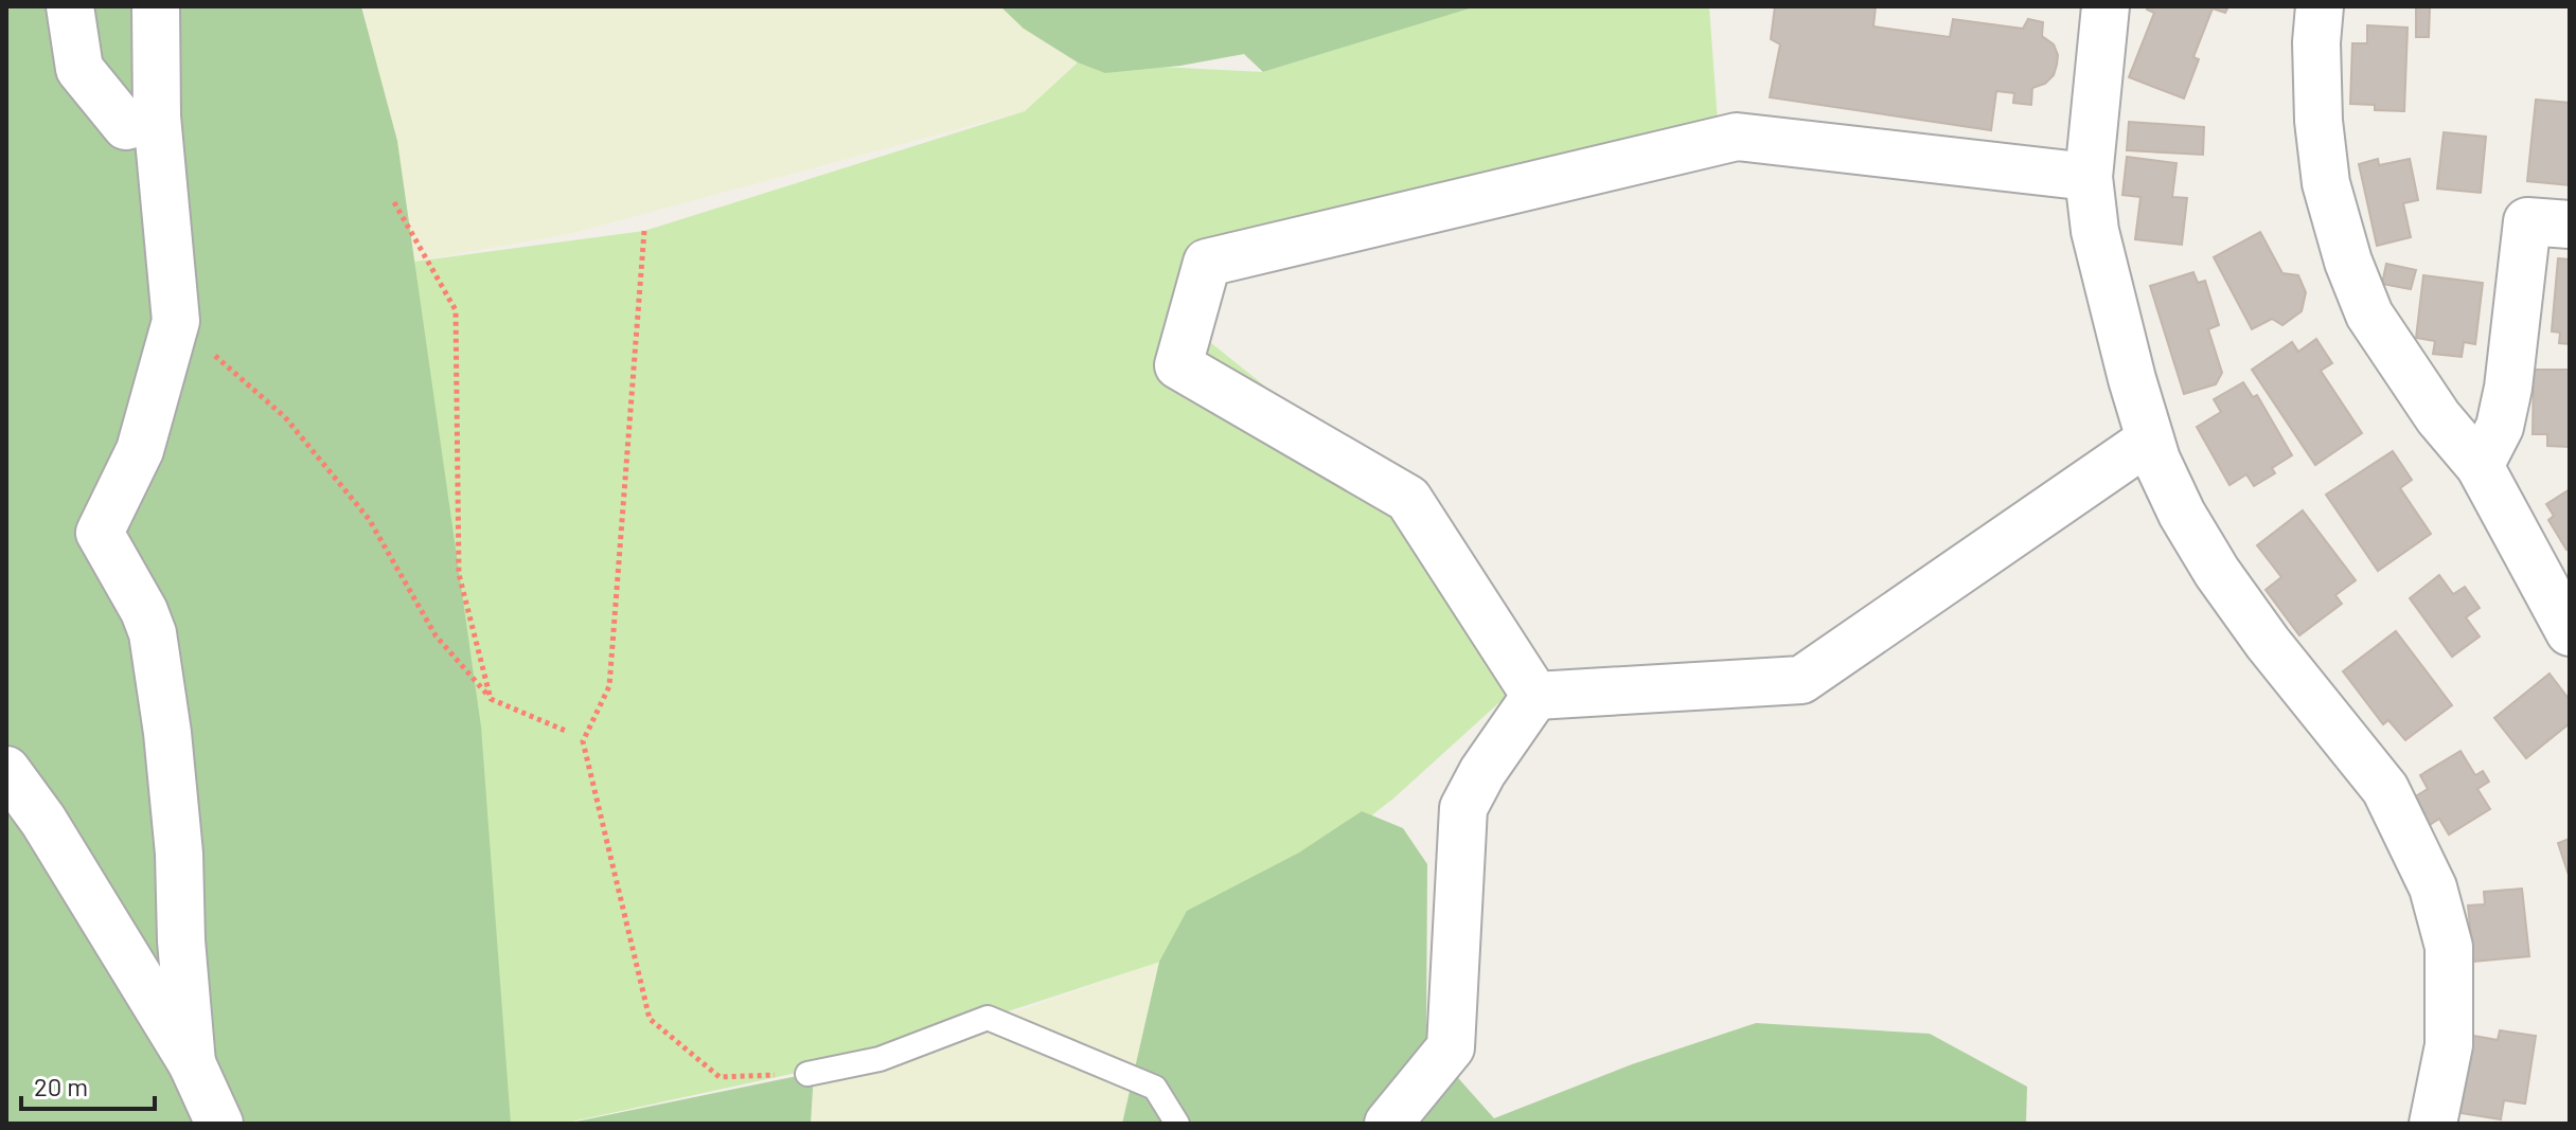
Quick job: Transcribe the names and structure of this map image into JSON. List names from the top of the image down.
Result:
{
  "scale_bar": "20 m"
}
